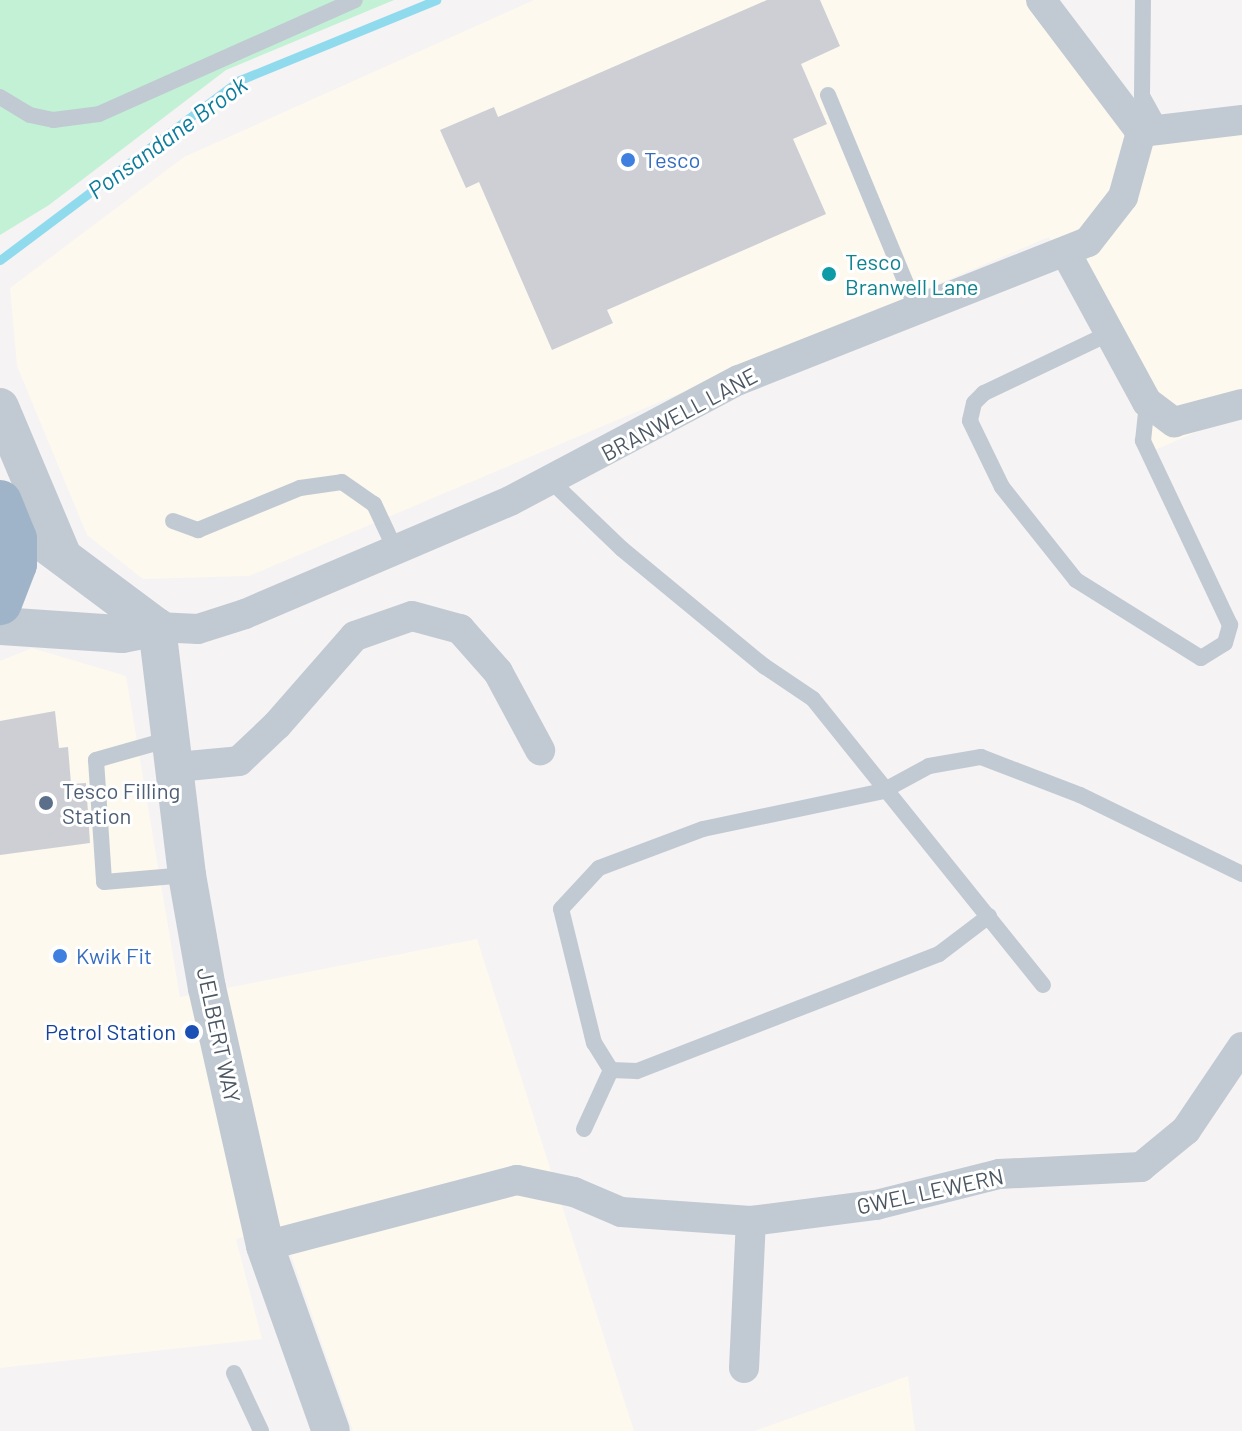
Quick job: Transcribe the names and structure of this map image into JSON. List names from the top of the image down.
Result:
{
  "streets": {
    "street": ["BRANWELL LANE", "JELBERT WAY", "GWEL LEWERN"]
  },
  "crossings": [
    ["BRANWELL LANE", "JELBERT WAY"],
    ["JELBERT WAY", "GWEL LEWERN"]
  ],
  "water": ["Ponsandane Brook"],
  "places": [
    "Tesco",
    "Tesco Branwell Lane",
    "Tesco Filling Station",
    "Kwik Fit",
    "Petrol Station"
  ]
}
